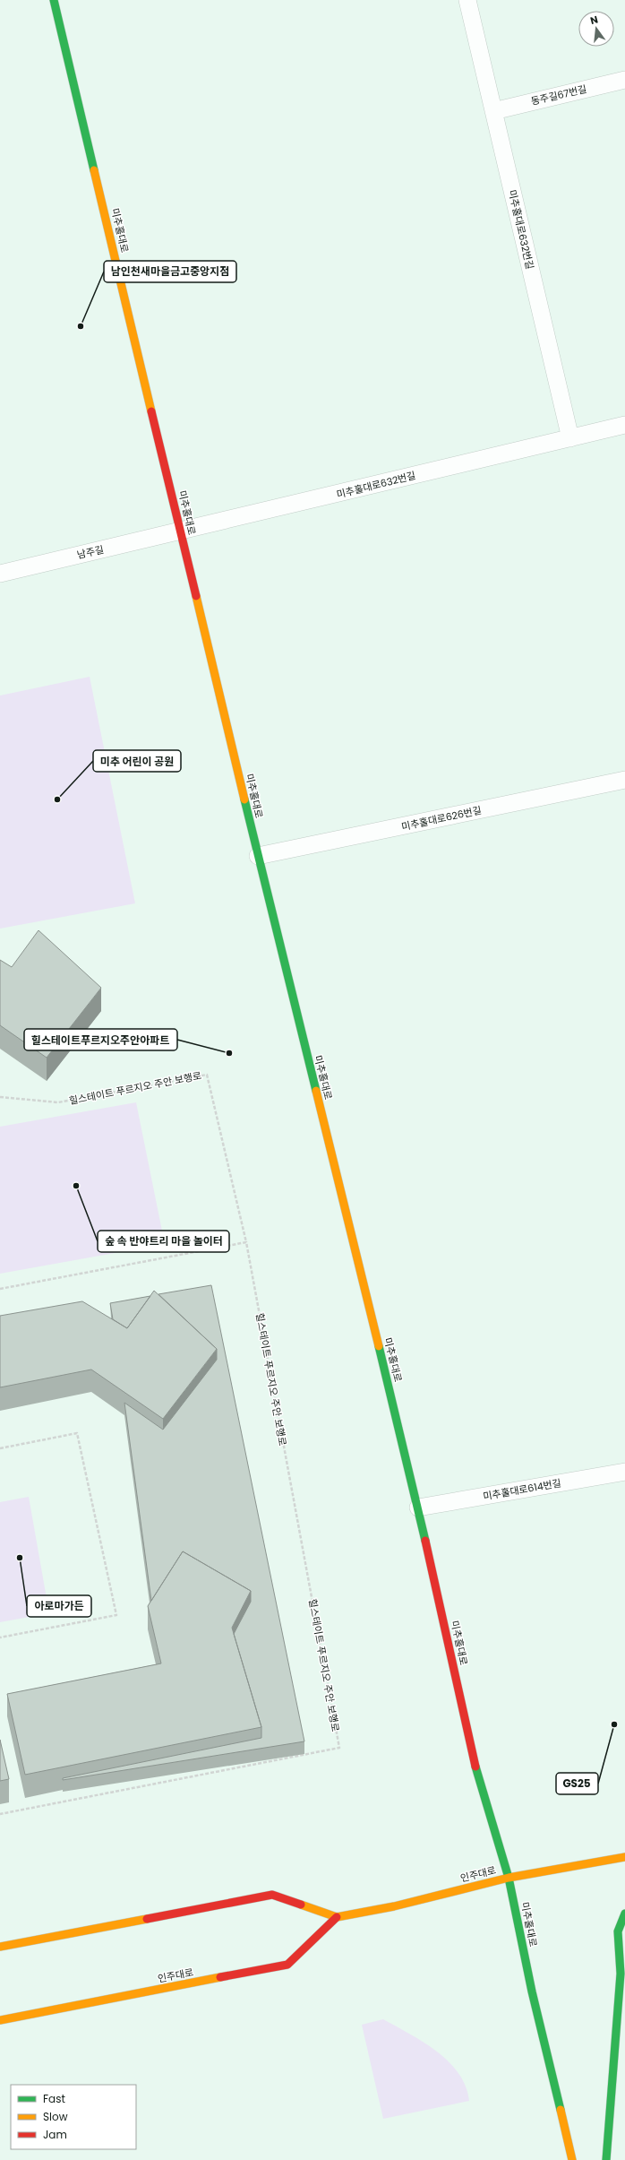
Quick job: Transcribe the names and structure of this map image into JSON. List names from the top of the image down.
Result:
{
  "streets": {
    "main road": ["미추홀대로", "인주대로"],
    "lane": [
      "동주길67번길",
      "미추홀대로632번길",
      "남주길",
      "미추홀대로626번길",
      "미추홀대로614번길"
    ],
    "path": ["힐스테이트 푸르지오 주안 보행로"]
  },
  "crossings": [
    ["동주길67번길", "미추홀대로632번길"],
    ["미추홀대로632번길", "미추홀대로"],
    ["미추홀대로632번길", "남주길"],
    ["미추홀대로", "남주길"],
    ["미추홀대로", "미추홀대로626번길"],
    ["미추홀대로", "미추홀대로614번길"],
    ["미추홀대로", "인주대로"]
  ],
  "places": [
    "남인천새마을금고중앙지점",
    "미추 어린이 공원",
    "힐스테이트푸르지오주안아파트",
    "숲 속 반야트리 마을 놀이터",
    "아로마가든",
    "GS25"
  ],
  "legend": ["Fast", "Slow", "Jam"],
  "north": "top"
}
